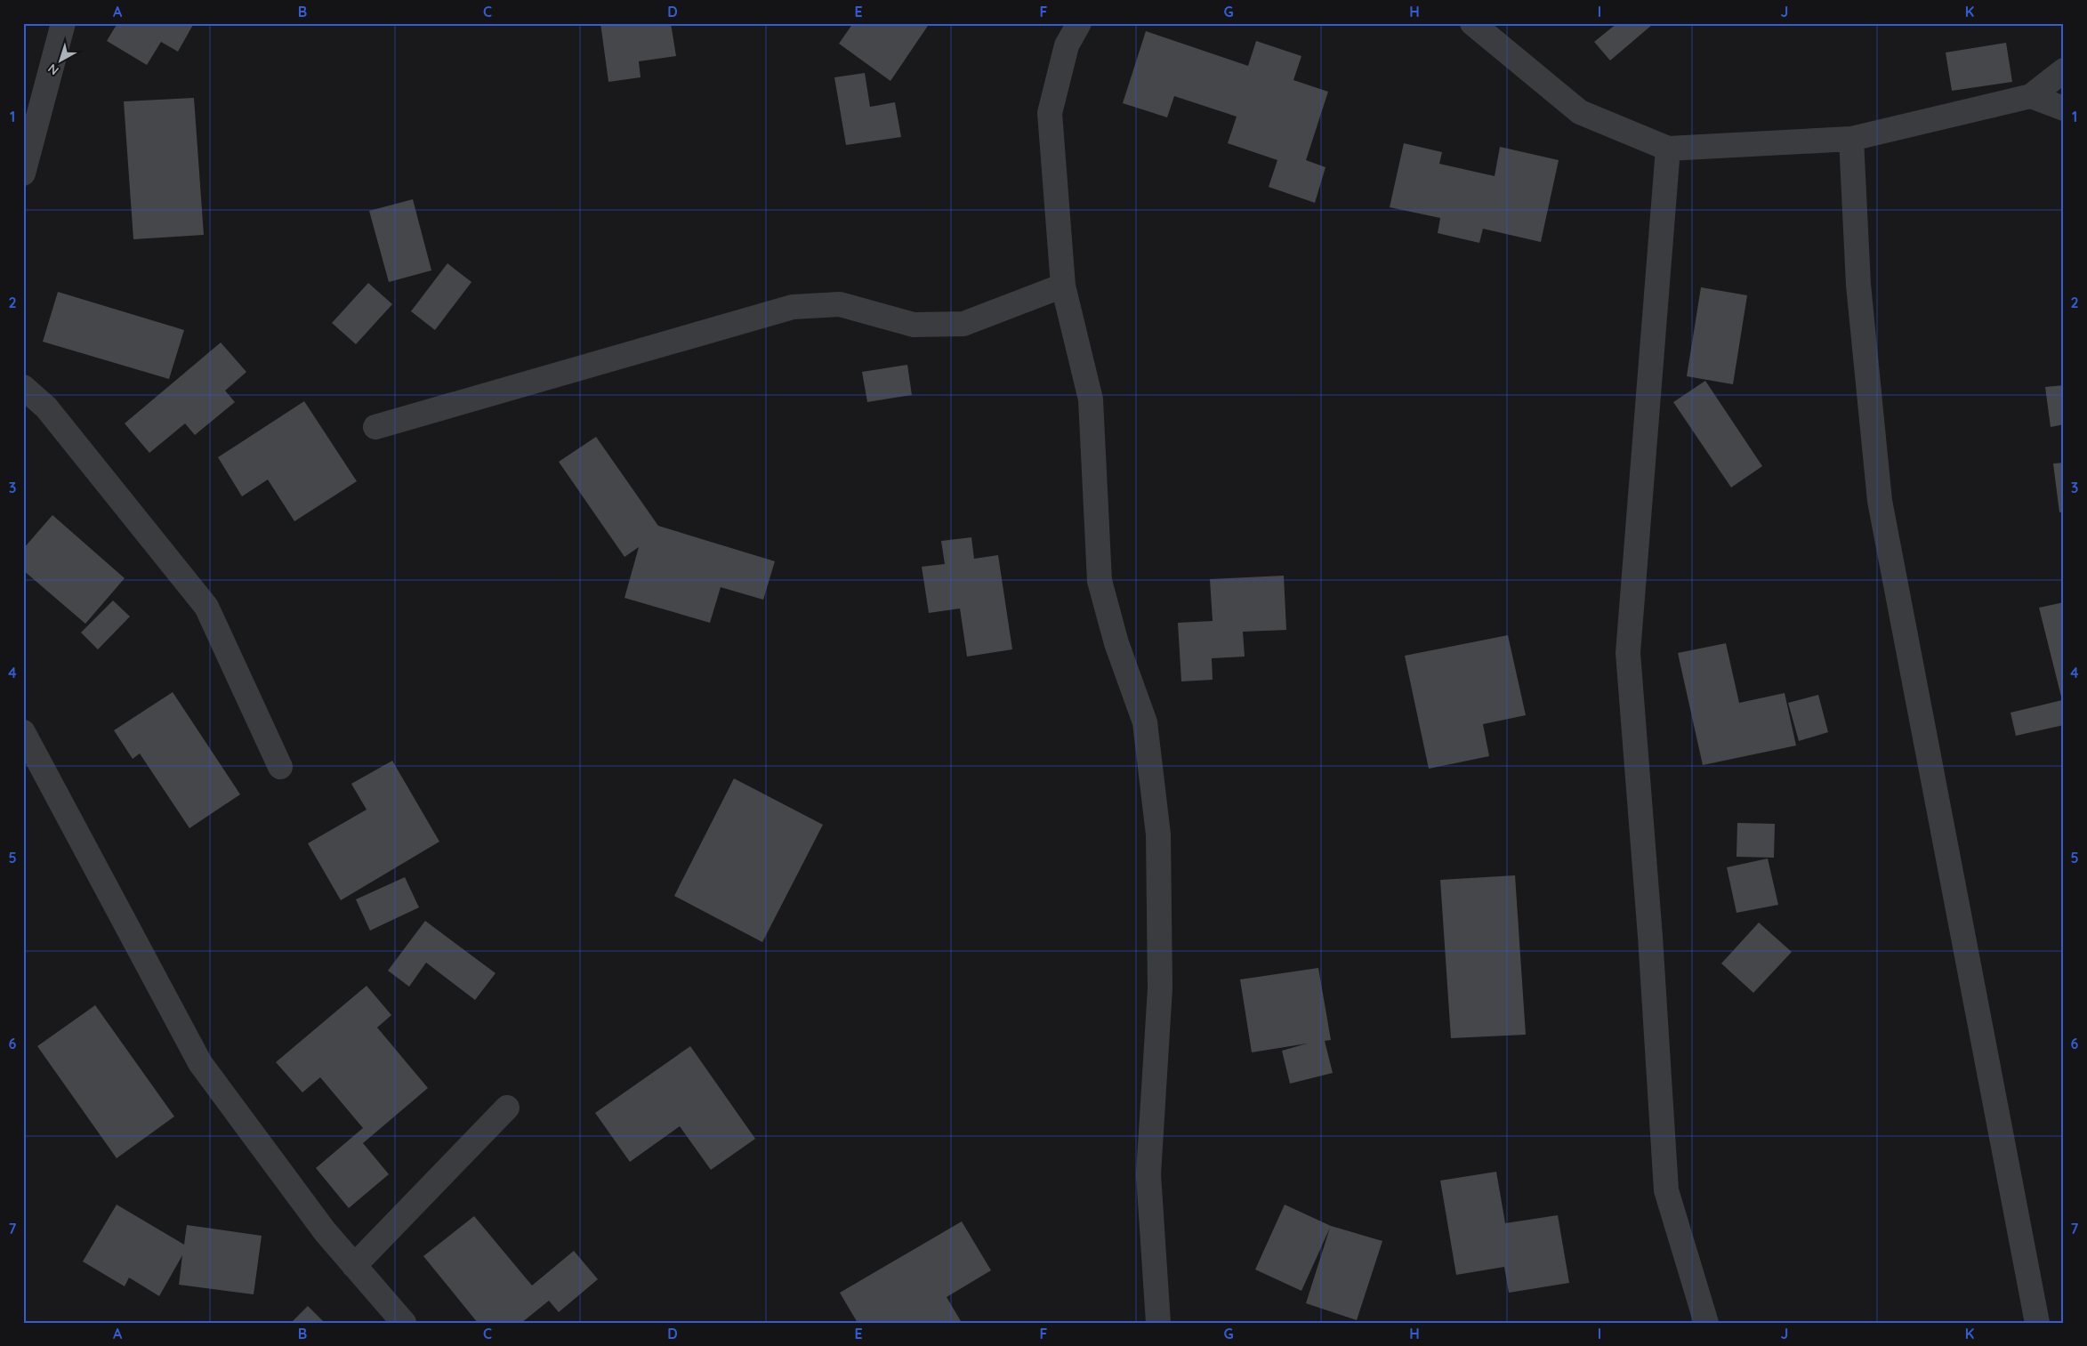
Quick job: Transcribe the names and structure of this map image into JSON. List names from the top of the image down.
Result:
{
  "north": "bottom left",
  "grid": {
    "columns": [
      "A",
      "B",
      "C",
      "D",
      "E",
      "F",
      "G",
      "H",
      "I",
      "J",
      "K"
    ],
    "rows": [
      "1",
      "2",
      "3",
      "4",
      "5",
      "6",
      "7"
    ]
  }
}
